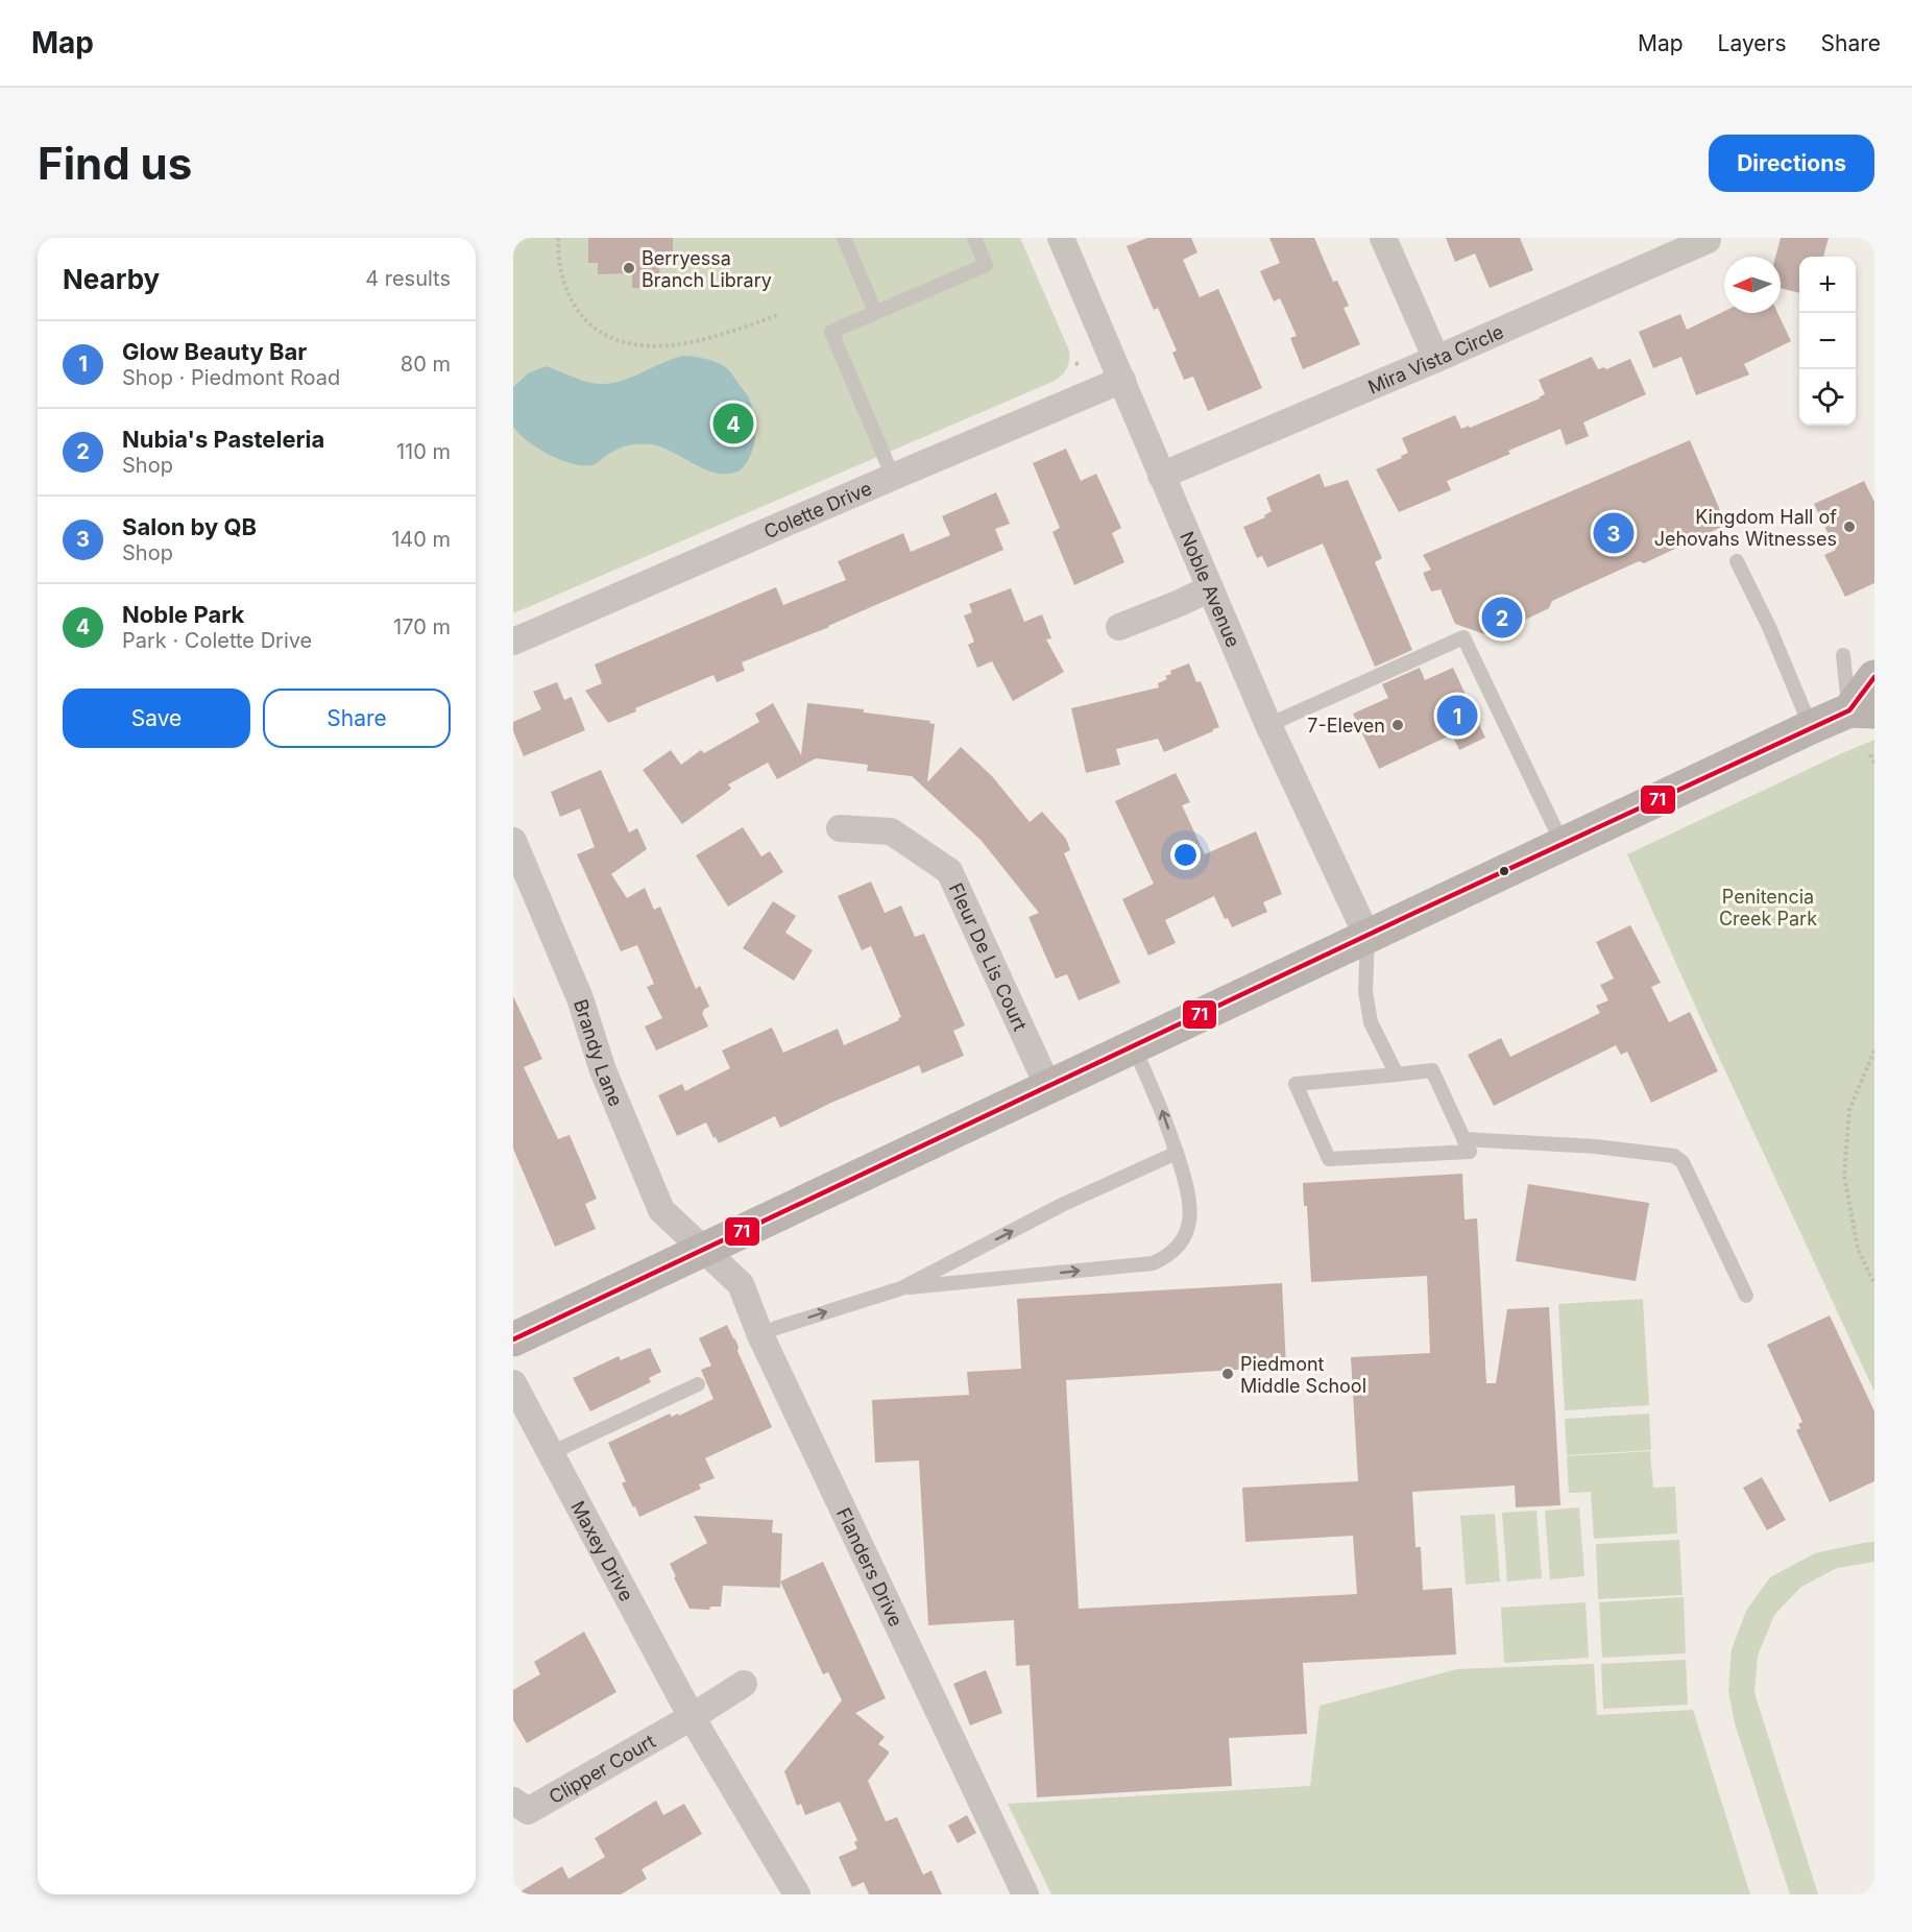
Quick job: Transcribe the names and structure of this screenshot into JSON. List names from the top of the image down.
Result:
{
  "streets": {
    "street": [
      "Mira Vista Circle",
      "Colette Drive",
      "Noble Avenue",
      "Fleur De Lis Court",
      "Brandy Lane",
      "Maxey Drive",
      "Flanders Drive",
      "Clipper Court"
    ]
  },
  "crossings": [
    ["Mira Vista Circle", "Noble Avenue"],
    ["Colette Drive", "Noble Avenue"],
    ["Brandy Lane", "Flanders Drive"],
    ["Maxey Drive", "Clipper Court"]
  ],
  "parks": ["Penitencia Creek Park"],
  "places": [
    "Berryessa Branch Library",
    "Kingdom Hall of Jehovahs Witnesses",
    "7-Eleven",
    "Piedmont Middle School"
  ],
  "lines": ["transit line 71"],
  "north": "left",
  "page": {
    "header": "Map",
    "nav": ["Map", "Layers", "Share"],
    "buttons": [
      "Directions",
      ["Save", "Share"]
    ],
    "title": "Find us",
    "heading": ["Nearby", "4 results"],
    "map_buttons": ["+", "−"],
    "list": [
      {
        "mark": "1",
        "name": "Glow Beauty Bar",
        "note": "Shop · Piedmont Road",
        "value": "80 m"
      },
      {
        "mark": "2",
        "name": "Nubia's Pasteleria",
        "note": "Shop",
        "value": "110 m"
      },
      {
        "mark": "3",
        "name": "Salon by QB",
        "note": "Shop",
        "value": "140 m"
      },
      {
        "mark": "4",
        "name": "Noble Park",
        "note": "Park · Colette Drive",
        "value": "170 m"
      }
    ],
    "pins": [
      "4",
      "3",
      "2",
      "1"
    ]
  }
}
